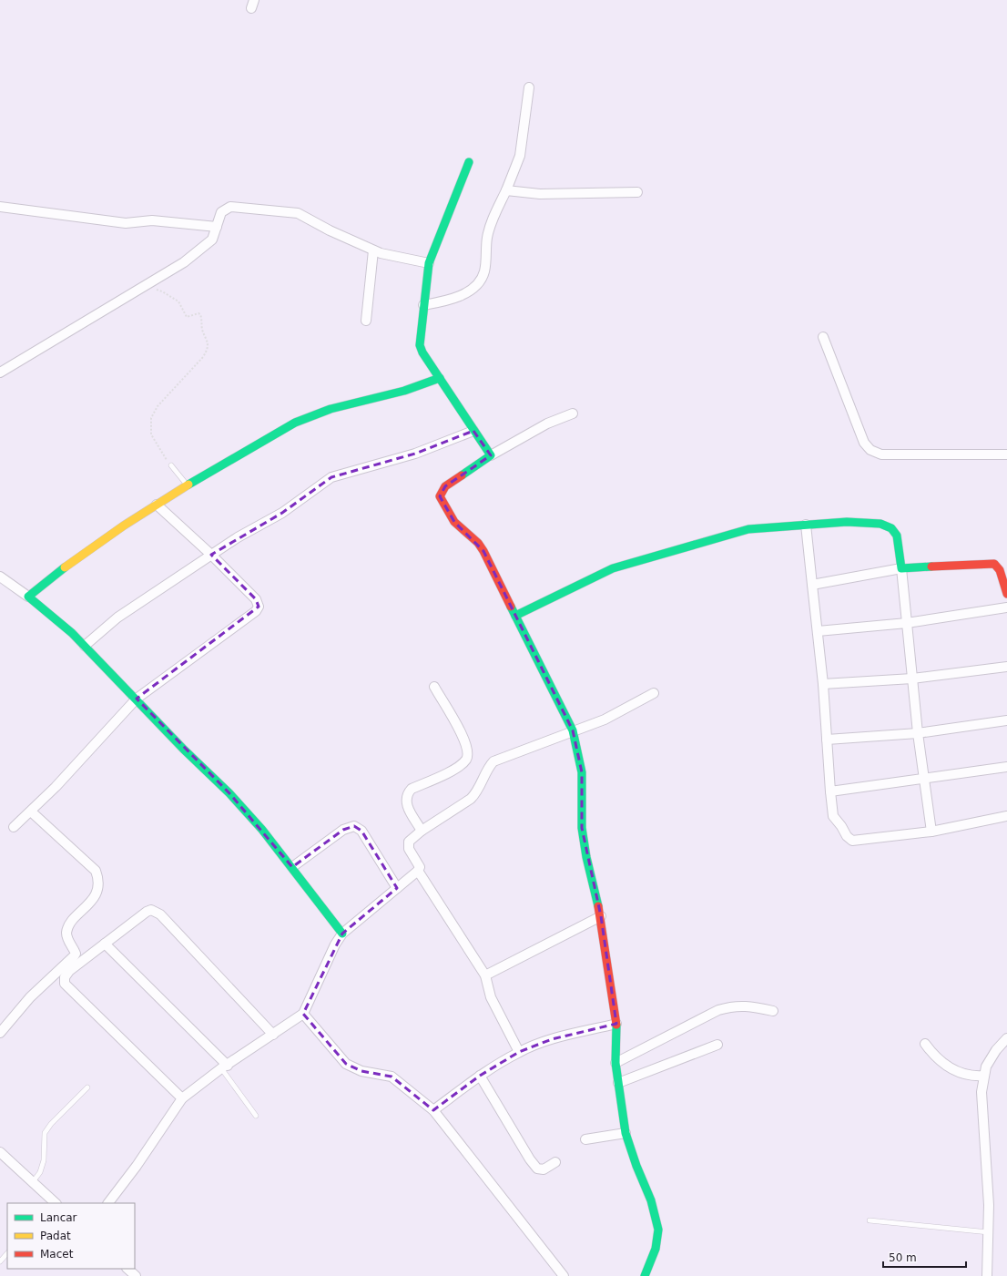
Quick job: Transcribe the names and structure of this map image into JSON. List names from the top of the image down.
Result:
{
  "legend": ["Lancar", "Padat", "Macet"],
  "scale_bar": "50 m"
}
